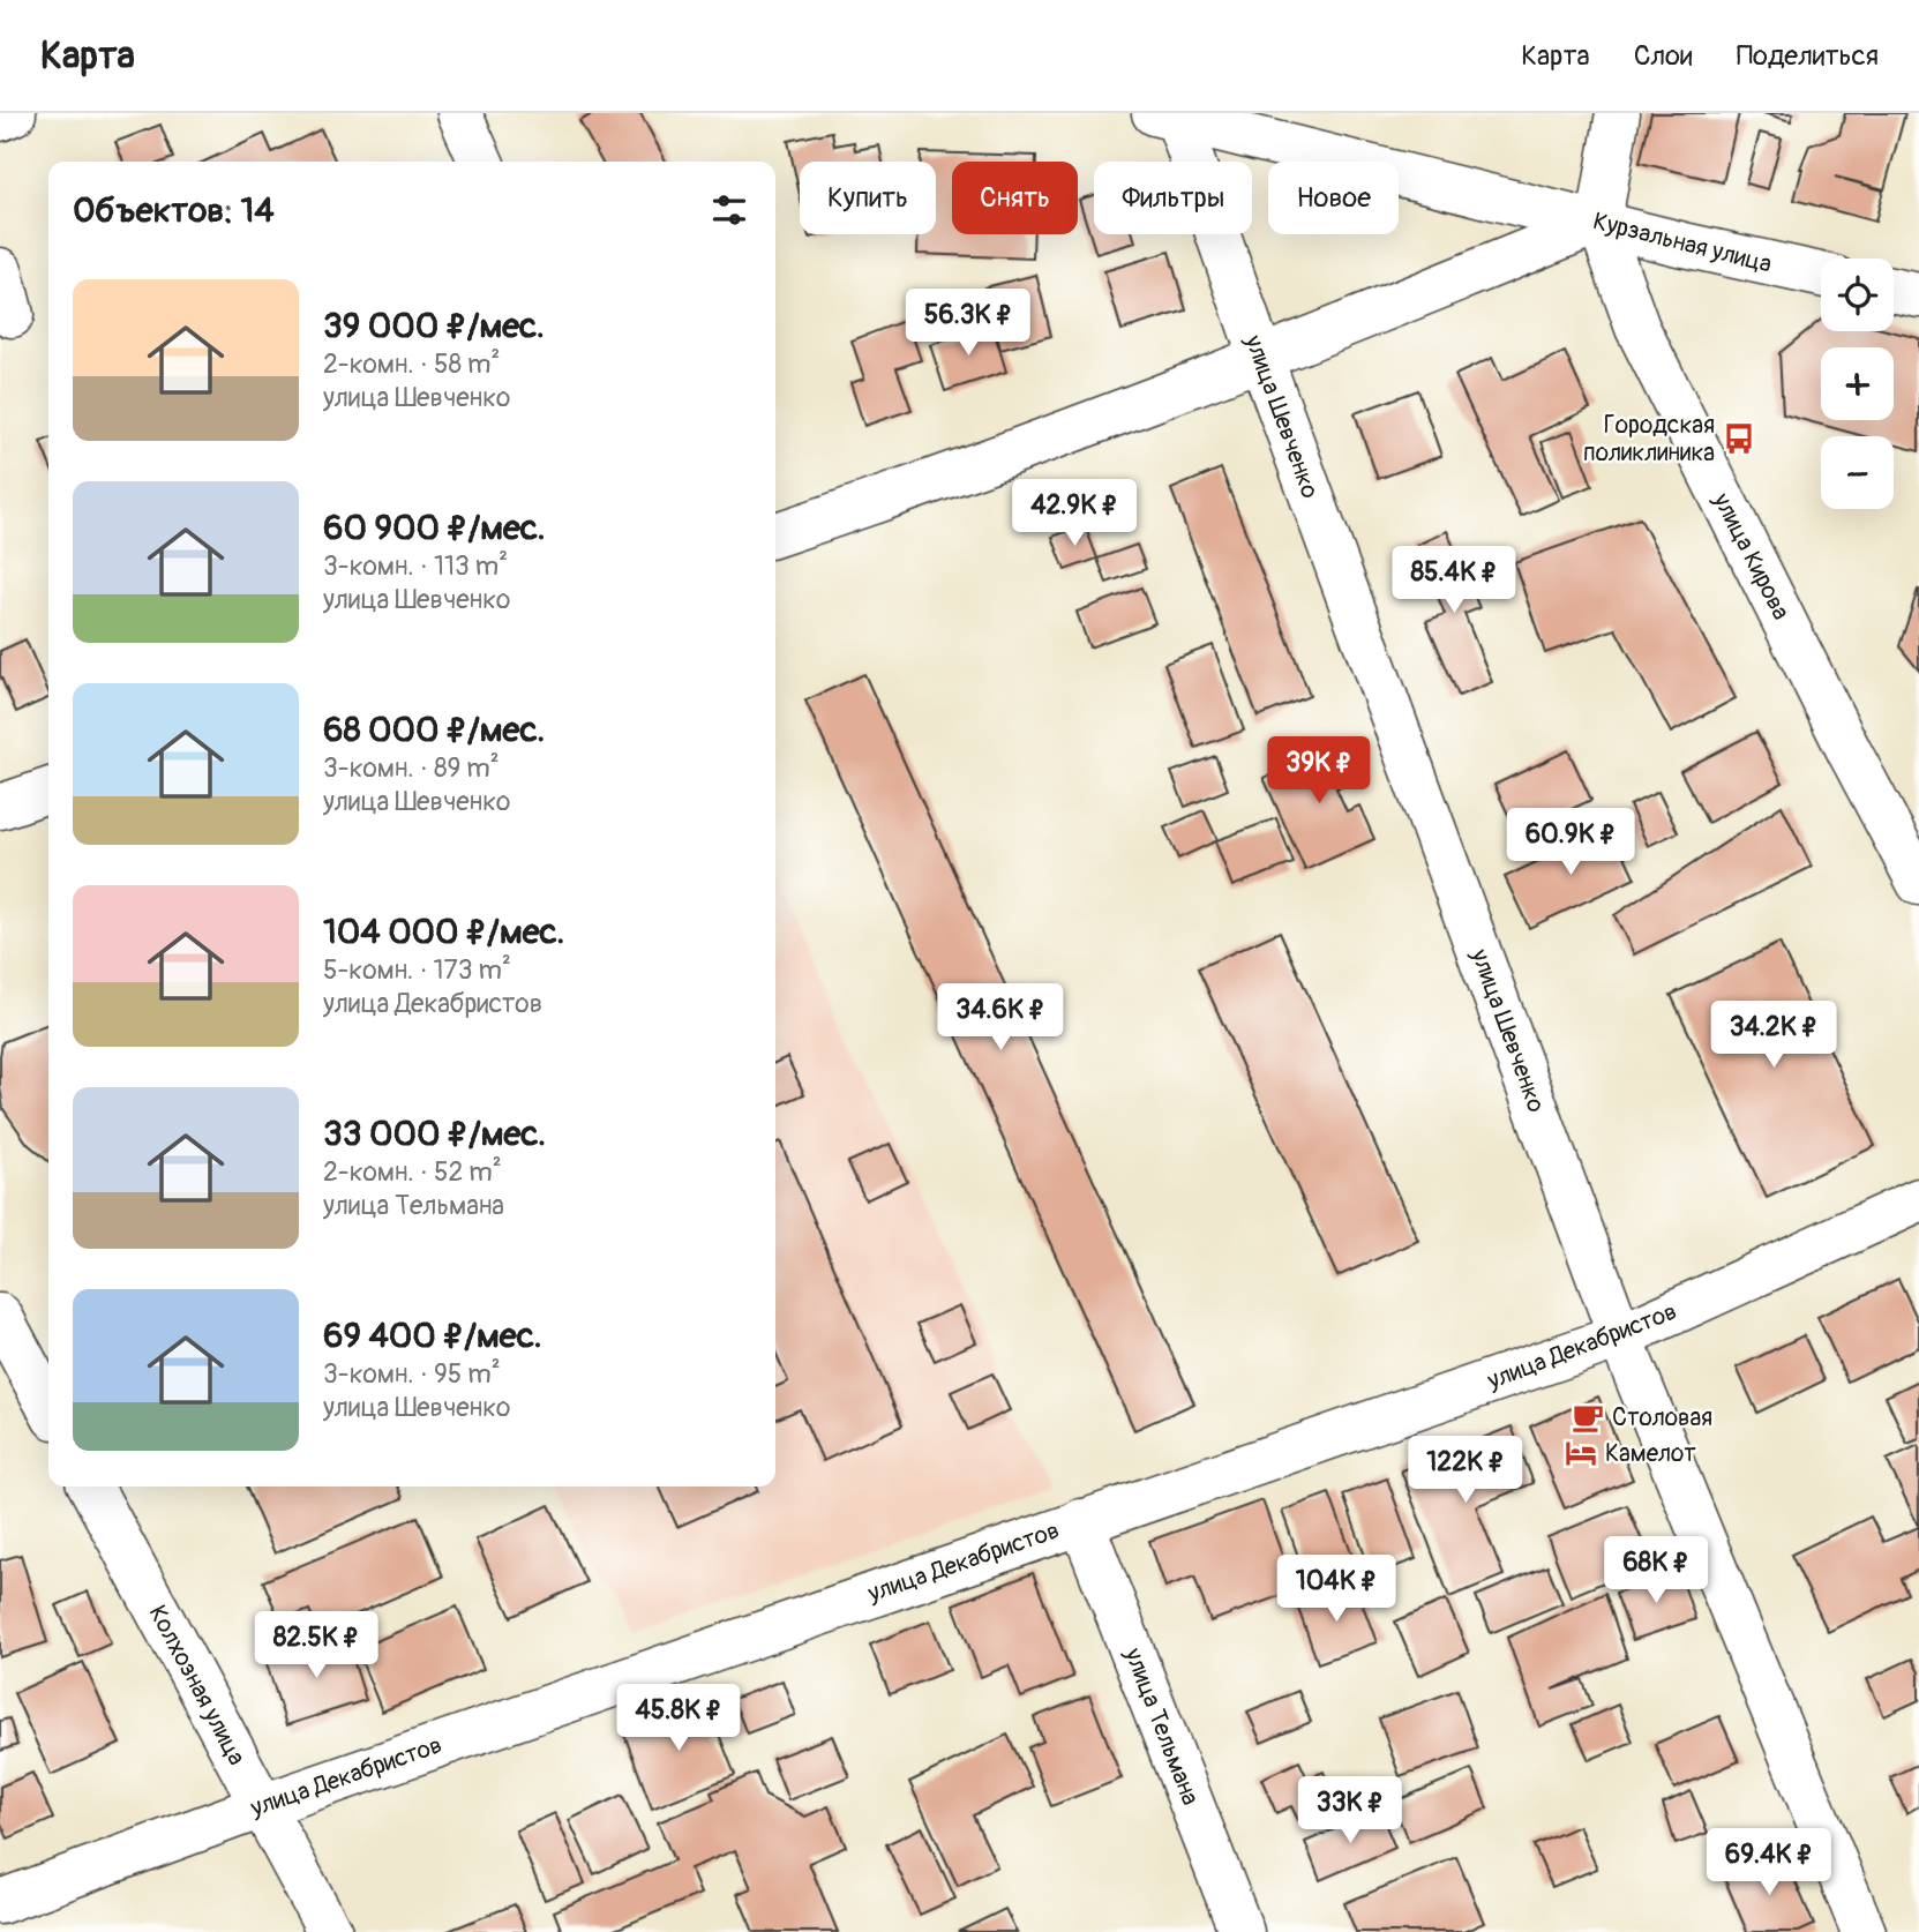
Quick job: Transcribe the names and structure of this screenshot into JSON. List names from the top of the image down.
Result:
{
  "streets": {
    "street": [
      "Курзальная улица",
      "улица Шевченко",
      "улица Кирова",
      "улица Декабристов",
      "Колхозная улица",
      "улица Тельмана"
    ]
  },
  "crossings": [
    ["Курзальная улица", "улица Шевченко"],
    ["Курзальная улица", "улица Кирова"],
    ["улица Шевченко", "улица Декабристов"],
    ["улица Декабристов", "Колхозная улица"],
    ["улица Декабристов", "улица Тельмана"]
  ],
  "places": {
    "bus stop": ["Городская поликлиника"],
    "cafe": ["Столовая"],
    "hotel": ["Камелот"]
  },
  "page": {
    "header": "Карта",
    "nav": ["Карта", "Слои", "Поделиться"],
    "chip": [
      "Купить",
      "Снять",
      "Фильтры",
      "Новое"
    ],
    "heading": "Объектов: 14",
    "map_buttons": ["+", "−"],
    "list": [
      {
        "name": "39 000 ₽/мес.",
        "note": "2-комн. · 58 m² · улица Шевченко"
      },
      {
        "name": "60 900 ₽/мес.",
        "note": "3-комн. · 113 m² · улица Шевченко"
      },
      {
        "name": "68 000 ₽/мес.",
        "note": "3-комн. · 89 m² · улица Шевченко"
      },
      {
        "name": "104 000 ₽/мес.",
        "note": "5-комн. · 173 m² · улица Декабристов"
      },
      {
        "name": "33 000 ₽/мес.",
        "note": "2-комн. · 52 m² · улица Тельмана"
      },
      {
        "name": "69 400 ₽/мес.",
        "note": "3-комн. · 95 m² · улица Шевченко"
      }
    ],
    "price": [
      "56.3K ₽",
      "42.9K ₽",
      "85.4K ₽",
      "39K ₽",
      "60.9K ₽",
      "34.6K ₽",
      "34.2K ₽",
      "122K ₽",
      "68K ₽",
      "104K ₽",
      "82.5K ₽",
      "45.8K ₽",
      "33K ₽",
      "69.4K ₽"
    ]
  }
}
